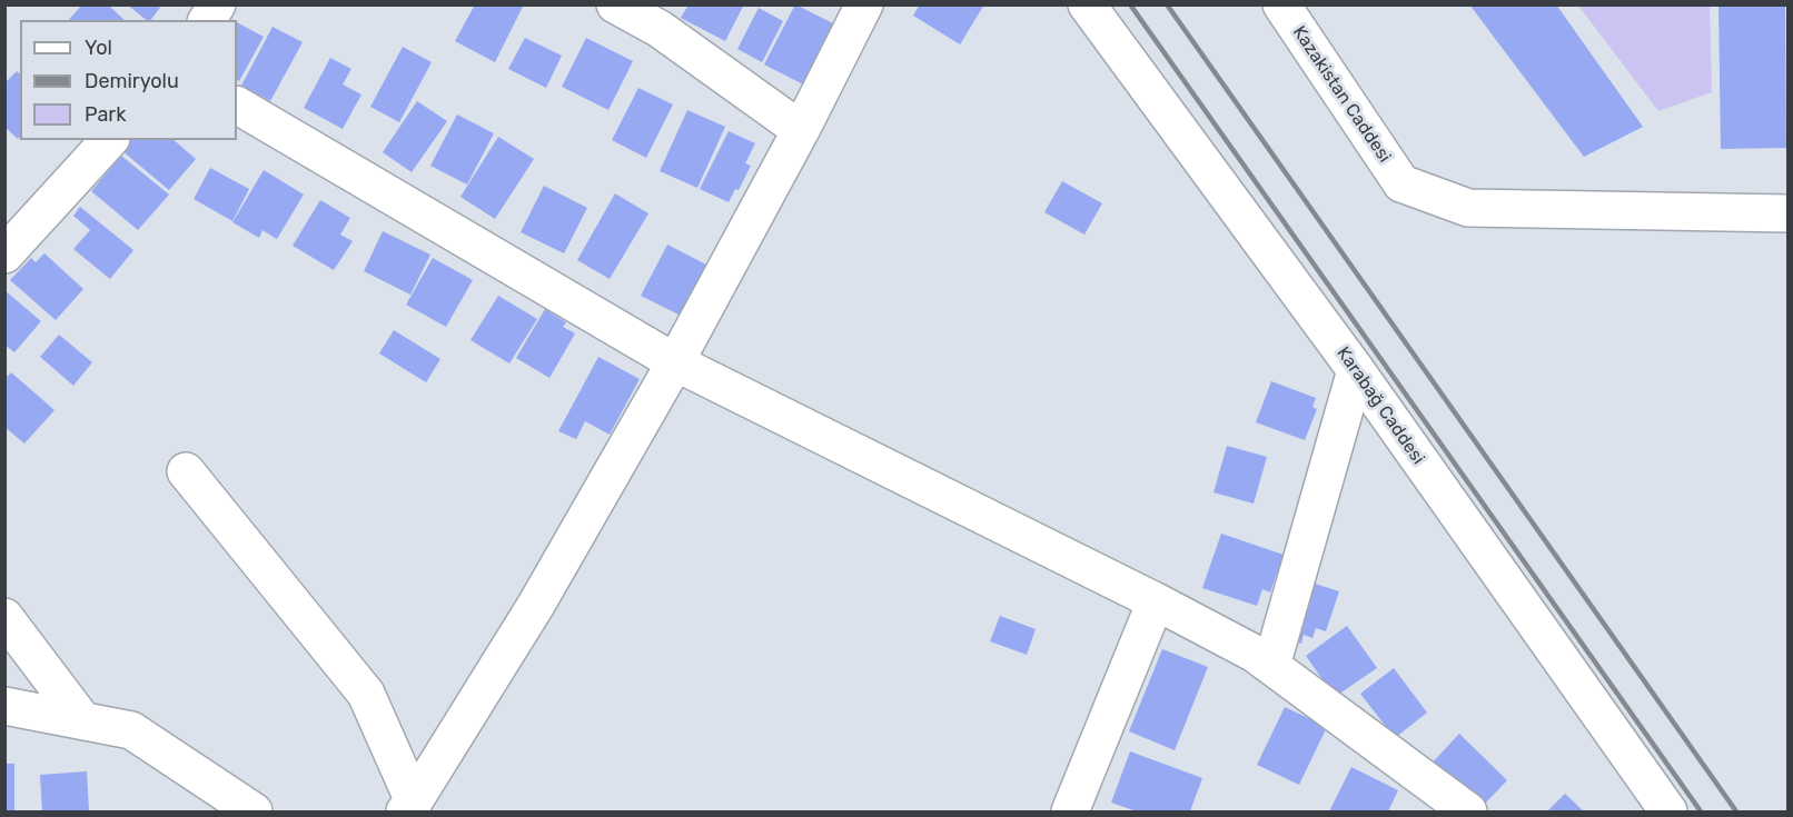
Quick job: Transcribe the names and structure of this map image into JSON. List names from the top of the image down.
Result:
{
  "streets": {
    "street": ["Kazakistan Caddesi", "Karabağ Caddesi"]
  },
  "legend": ["Yol", "Demiryolu", "Park"]
}
